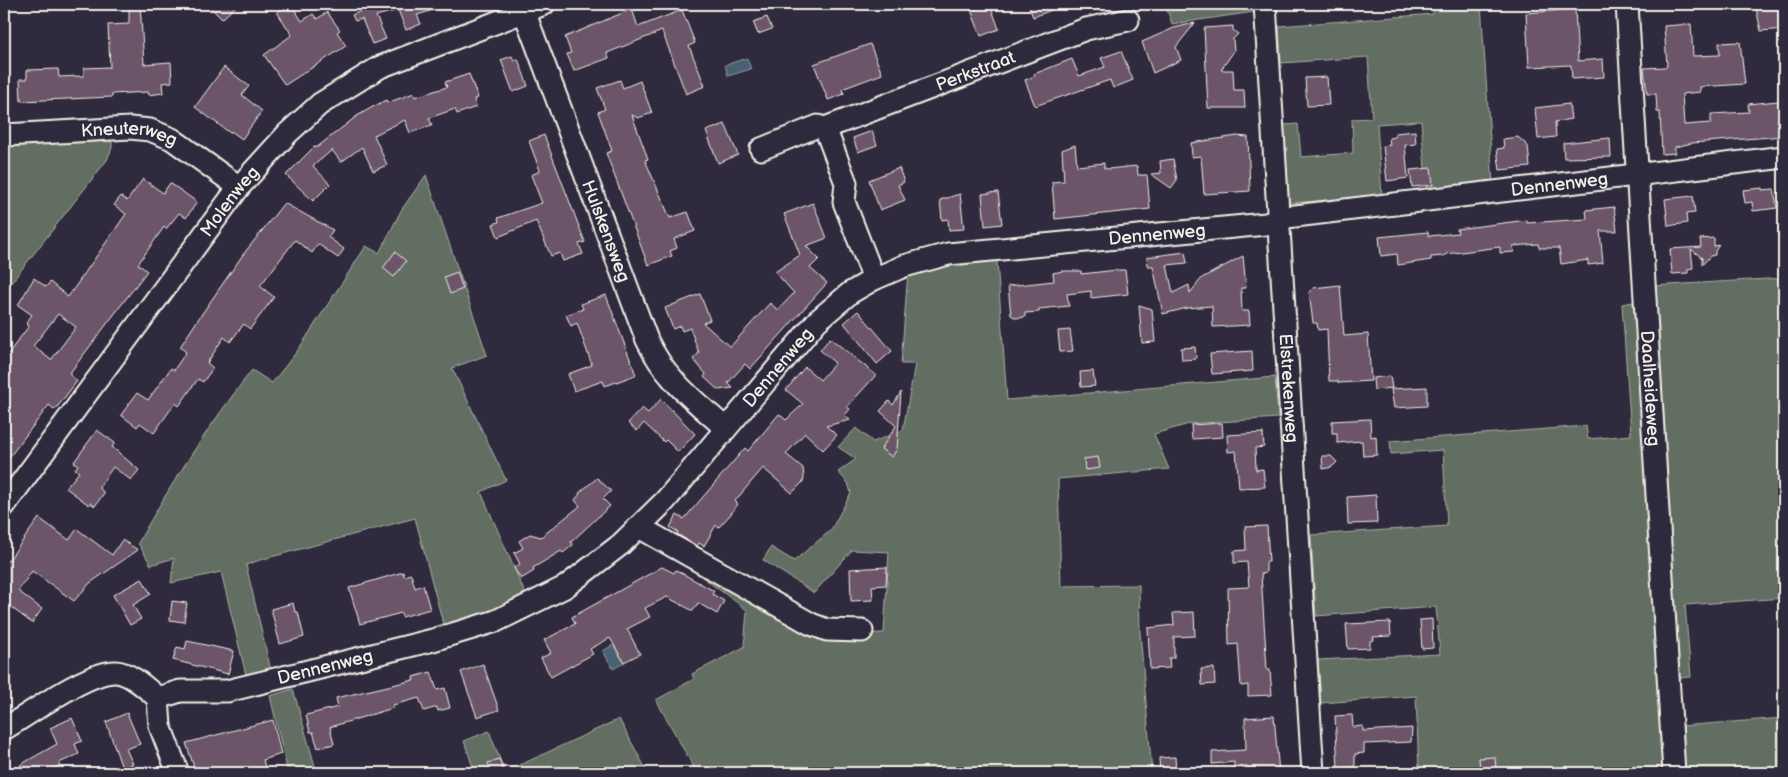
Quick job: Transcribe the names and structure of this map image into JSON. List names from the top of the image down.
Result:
{
  "streets": {
    "street": [
      "Perkstraat",
      "Kneuterweg",
      "Dennenweg",
      "Molenweg",
      "Hulskensweg",
      "Elstrekenweg",
      "Daalheideweg"
    ]
  },
  "crossings": [
    ["Kneuterweg", "Molenweg"],
    ["Dennenweg", "Hulskensweg"],
    ["Dennenweg", "Elstrekenweg"],
    ["Dennenweg", "Daalheideweg"],
    ["Molenweg", "Hulskensweg"]
  ]
}
